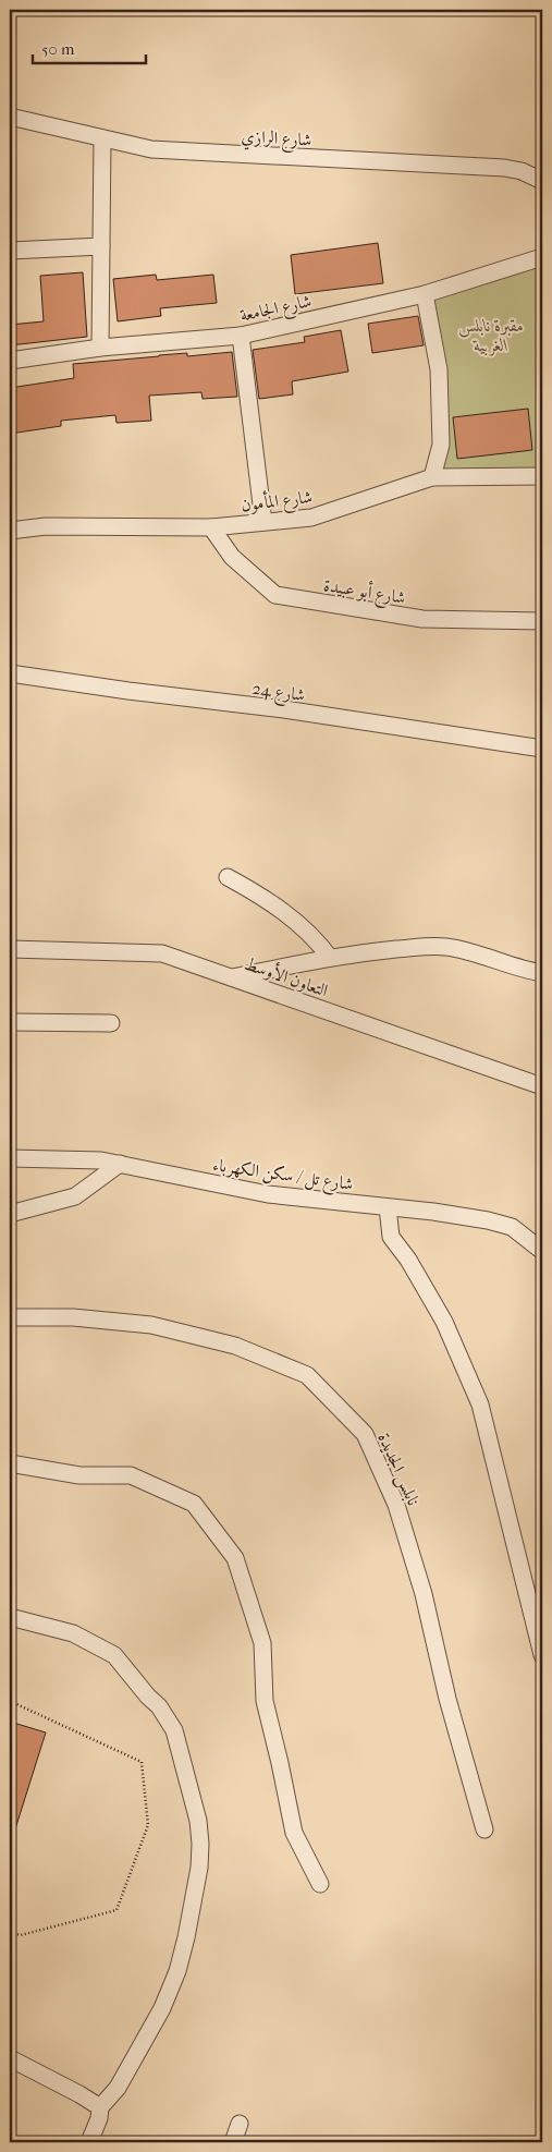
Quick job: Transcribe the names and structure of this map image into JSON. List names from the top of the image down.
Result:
{
  "streets": {
    "street": [
      "شارع الرازي",
      "شارع الجامعة",
      "شارع المأمون",
      "شارع أبو عبيدة",
      "شارع 24",
      "التعاون الأوسط",
      "شارع تل / سكن الكهرباء",
      "نابلس الجديدة"
    ]
  },
  "crossings": [
    ["شارع المأمون", "شارع أبو عبيدة"]
  ],
  "parks": ["مقبرة نابلس الغربية"],
  "scale_bar": "50 m"
}
